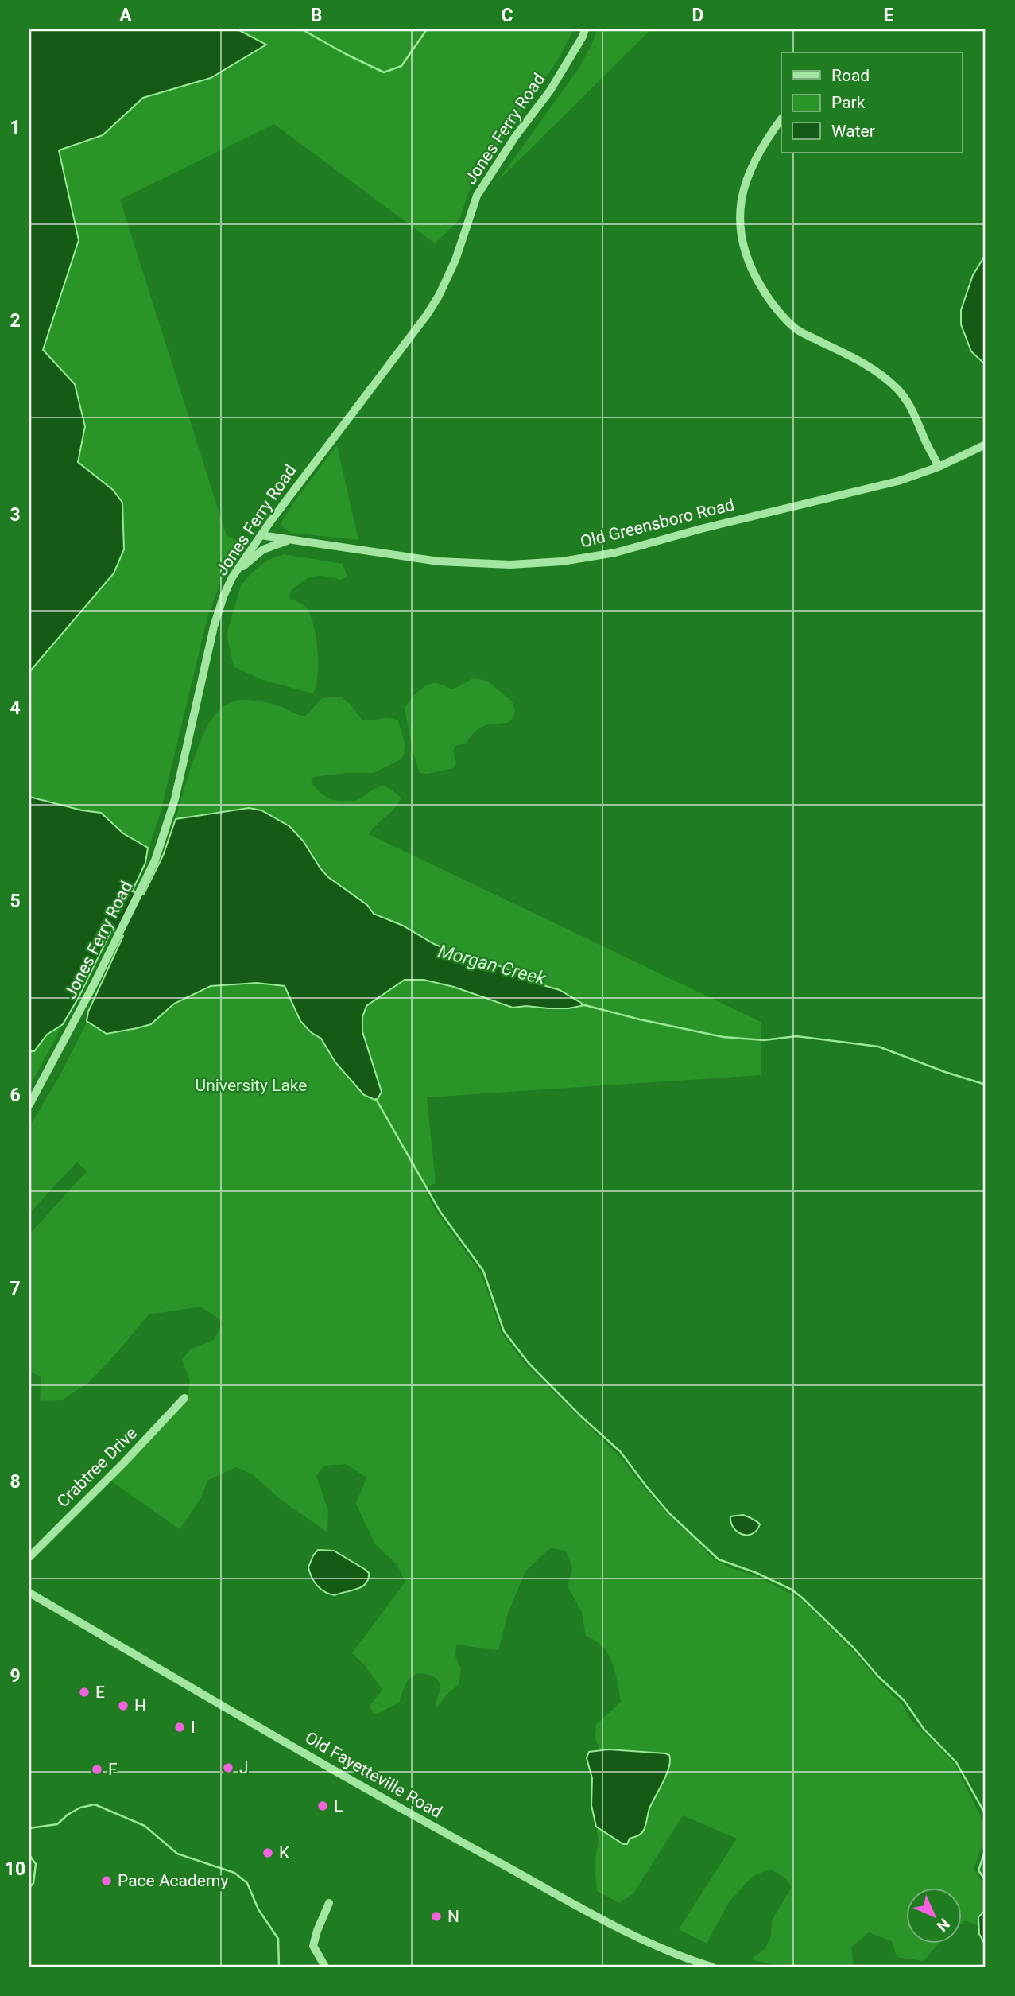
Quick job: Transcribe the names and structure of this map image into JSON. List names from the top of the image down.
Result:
{
  "streets": {
    "street": [
      "Jones Ferry Road",
      "Old Greensboro Road",
      "Crabtree Drive",
      "Old Fayetteville Road"
    ]
  },
  "crossings": [
    ["Jones Ferry Road", "Old Greensboro Road"]
  ],
  "water": ["Morgan Creek"],
  "parks": ["University Lake"],
  "places": [
    "E",
    "H",
    "I",
    "J",
    "F",
    "L",
    "K",
    "Pace Academy",
    "N"
  ],
  "legend": ["Road", "Park", "Water"],
  "north": "bottom right",
  "grid": {
    "columns": [
      "A",
      "B",
      "C",
      "D",
      "E"
    ],
    "rows": [
      "1",
      "2",
      "3",
      "4",
      "5",
      "6",
      "7",
      "8",
      "9",
      "10"
    ]
  }
}
